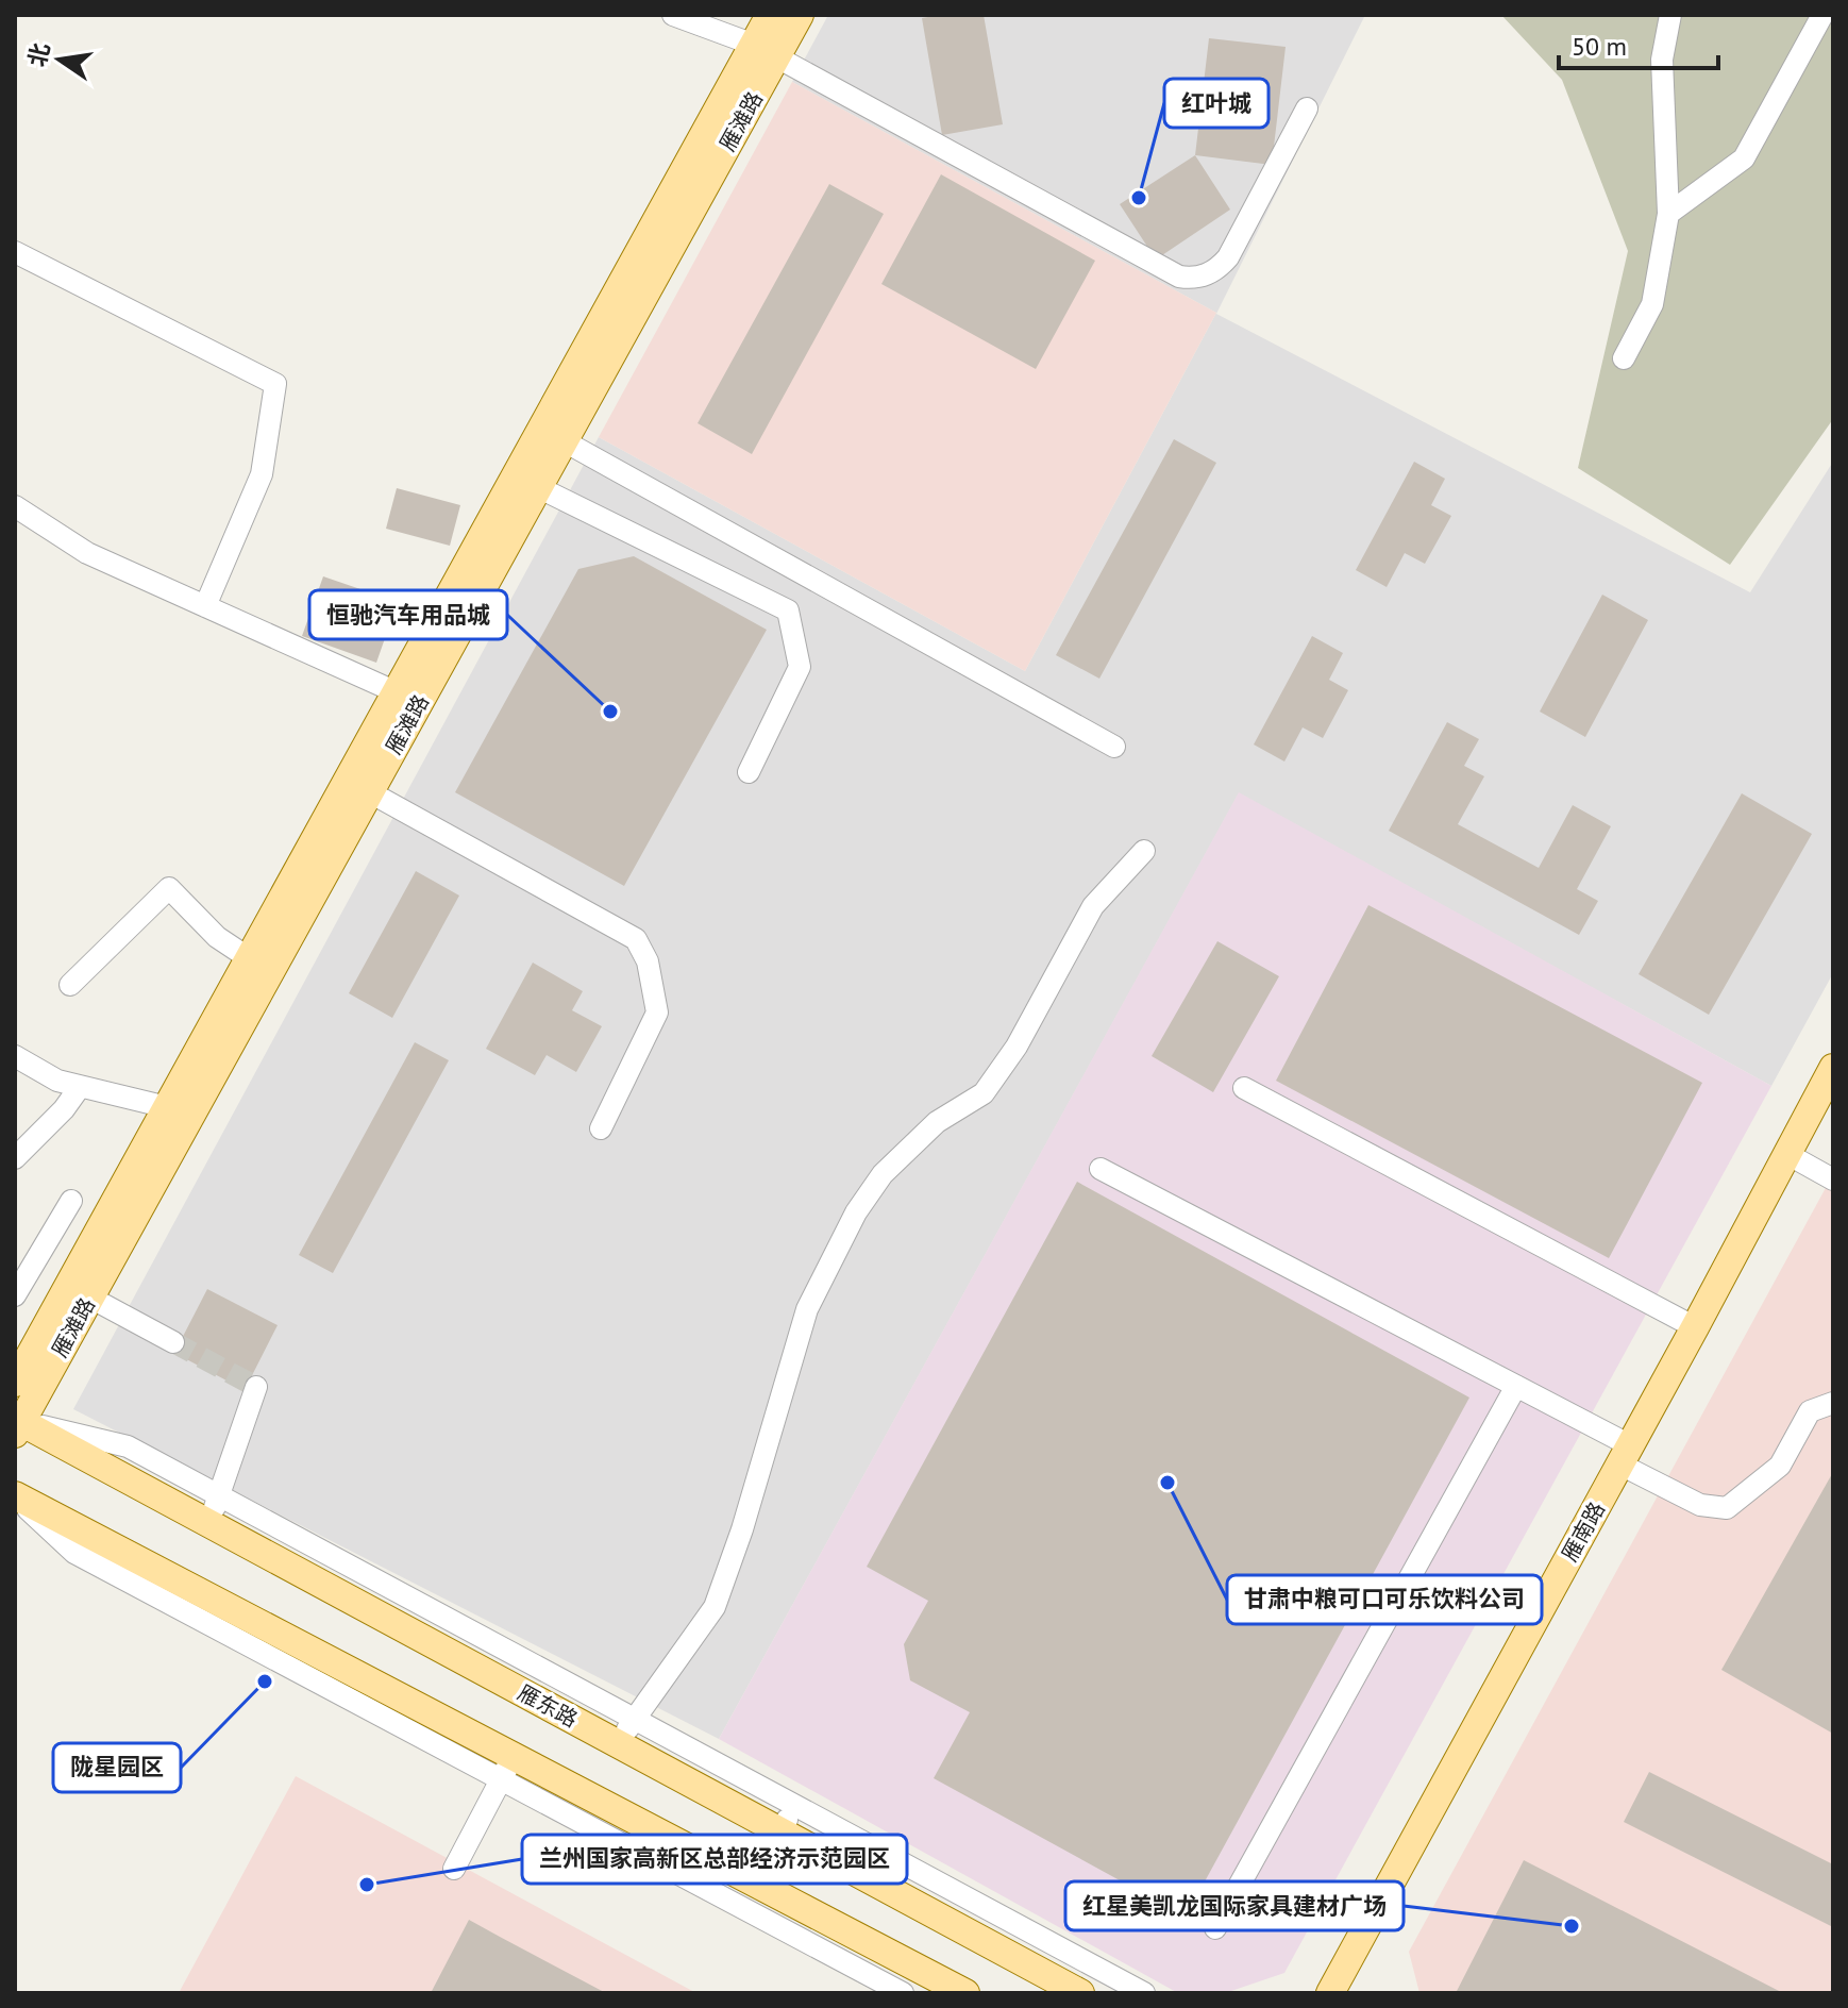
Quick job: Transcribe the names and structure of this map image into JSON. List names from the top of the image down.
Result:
{
  "streets": {
    "main road": ["雁滩路", "雁南路", "雁东路"]
  },
  "crossings": [
    ["雁滩路", "雁东路"]
  ],
  "places": [
    "红叶城",
    "恒驰汽车用品城",
    "甘肃中粮可口可乐饮料公司",
    "陇星园区",
    "兰州国家高新区总部经济示范园区",
    "红星美凯龙国际家具建材广场"
  ],
  "scale_bar": "50 m",
  "north": "left"
}
